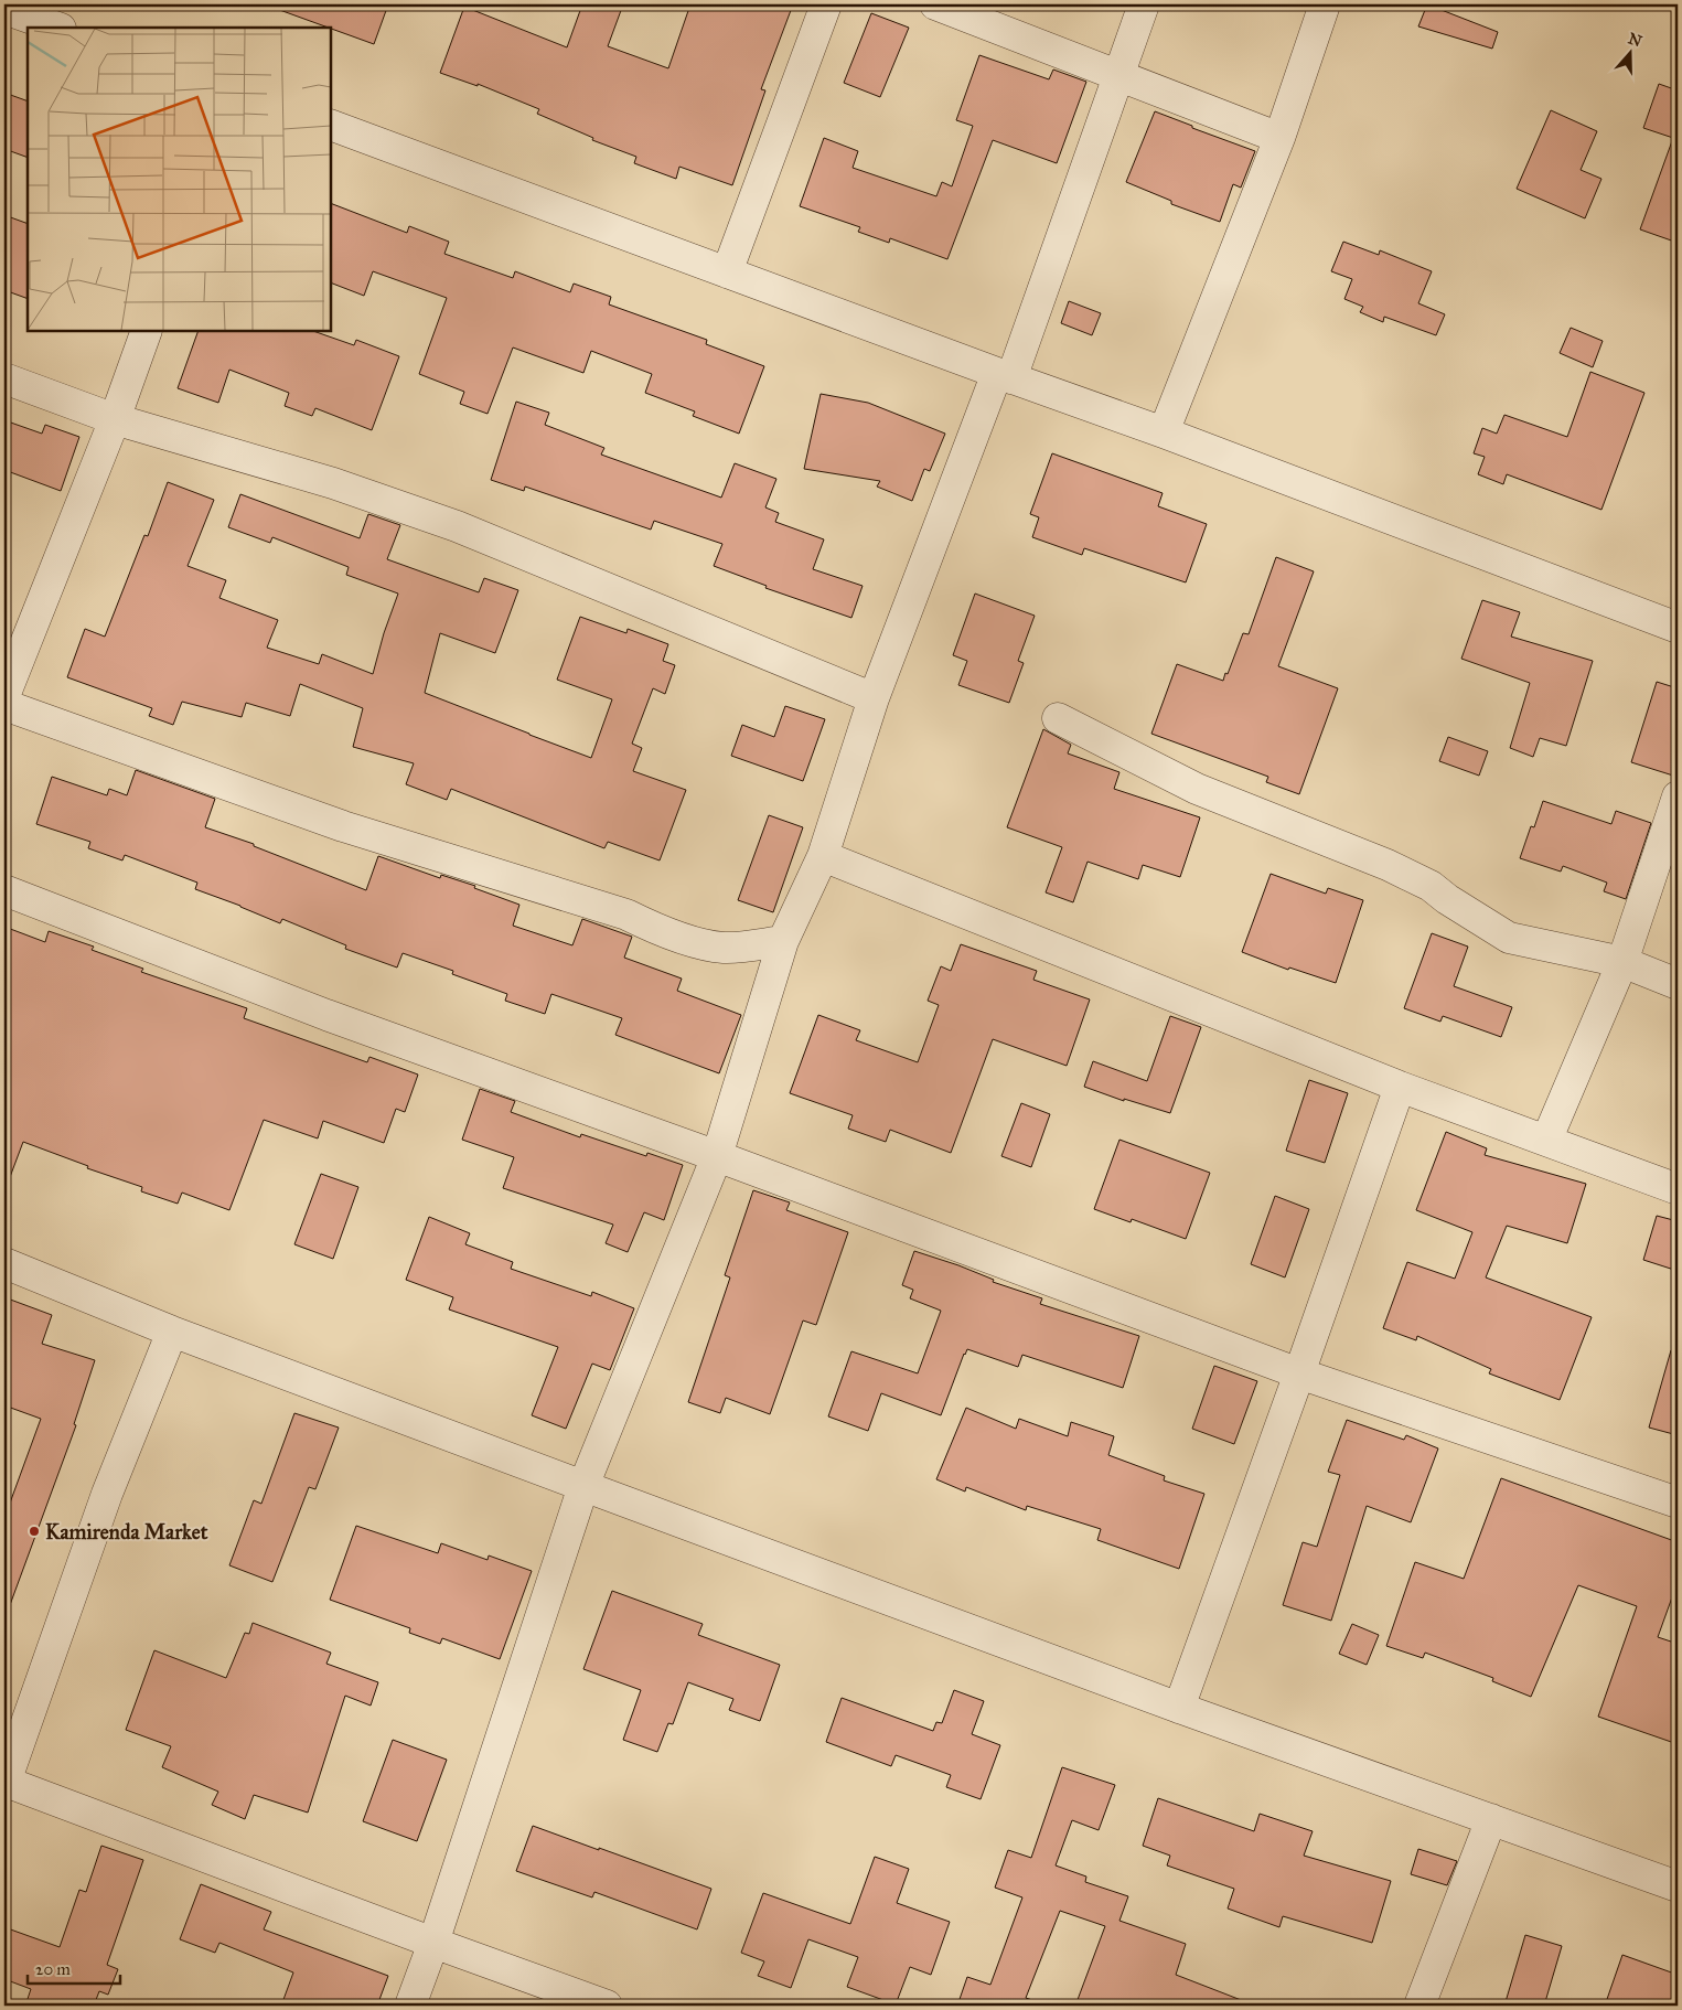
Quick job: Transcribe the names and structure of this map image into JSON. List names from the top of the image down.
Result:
{
  "places": ["Kamirenda Market"],
  "scale_bar": "20 m",
  "north": "top"
}
